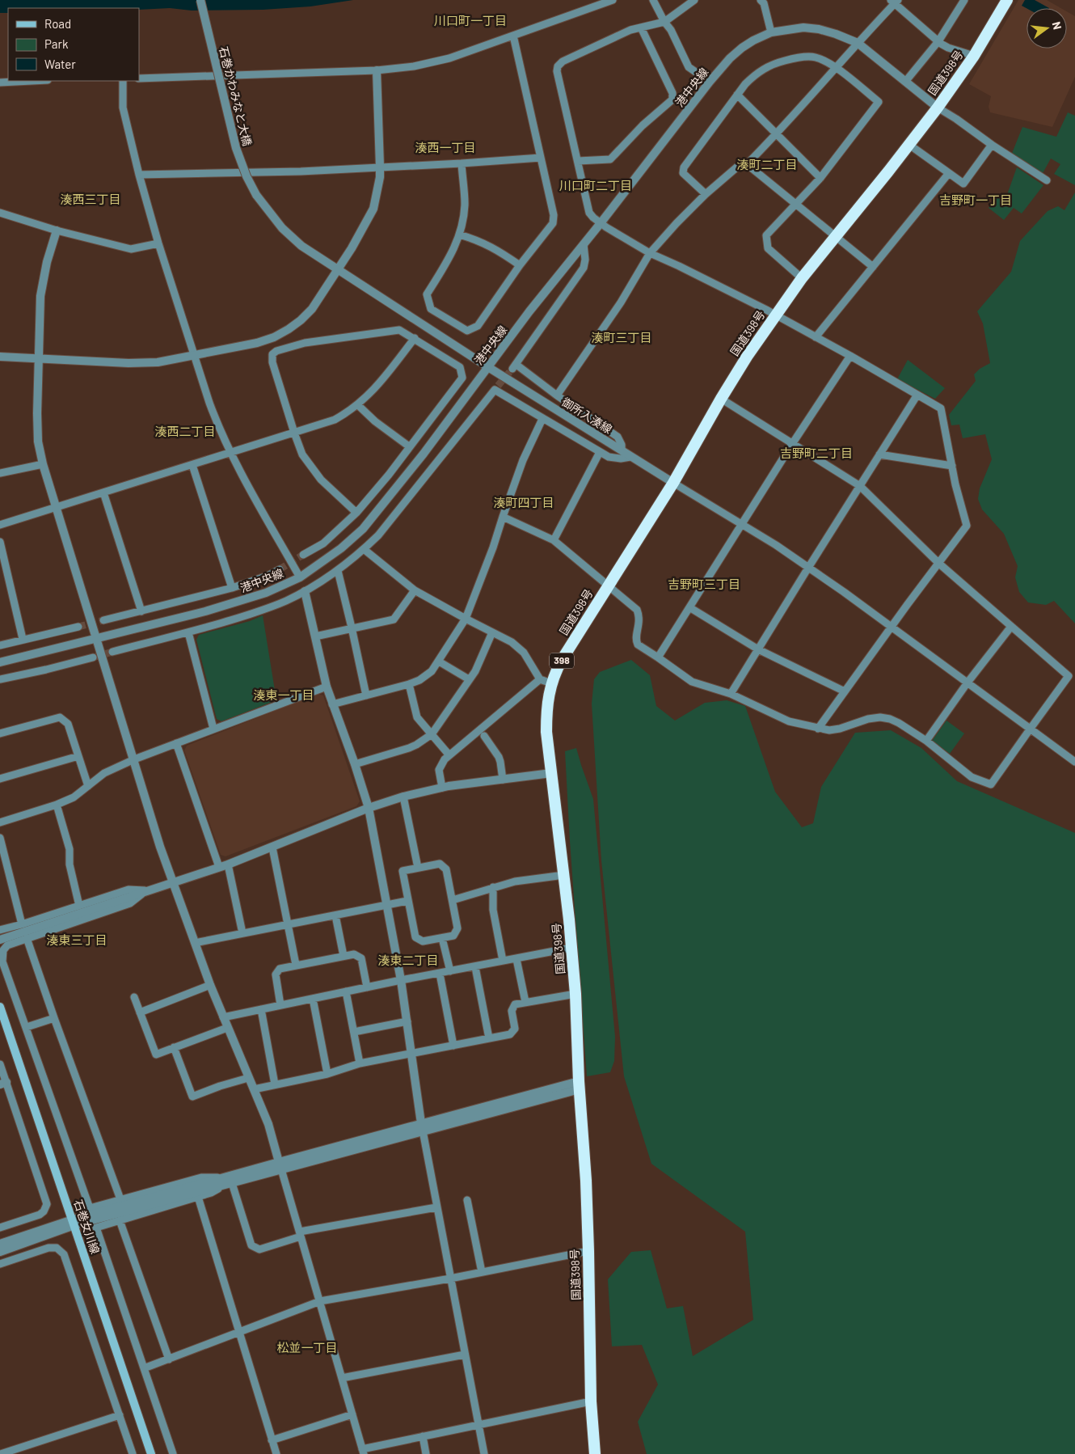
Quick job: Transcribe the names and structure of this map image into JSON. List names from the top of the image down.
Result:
{
  "streets": {
    "highway": ["国道398号", "398"],
    "main road": ["石巻女川線"],
    "street": ["港中央線", "石巻かわみなと大橋", "御所入湊線"]
  },
  "crossings": [
    ["国道398号", "港中央線"],
    ["国道398号", "御所入湊線"],
    ["港中央線", "御所入湊線"],
    ["石巻かわみなと大橋", "御所入湊線"]
  ],
  "districts": [
    "川口町一丁目",
    "湊西一丁目",
    "湊町二丁目",
    "川口町二丁目",
    "湊西三丁目",
    "吉野町一丁目",
    "湊町三丁目",
    "湊西二丁目",
    "吉野町二丁目",
    "湊町四丁目",
    "吉野町三丁目",
    "湊東一丁目",
    "湊東三丁目",
    "湊東二丁目",
    "松並一丁目"
  ],
  "legend": ["Road", "Park", "Water"],
  "north": "right"
}
